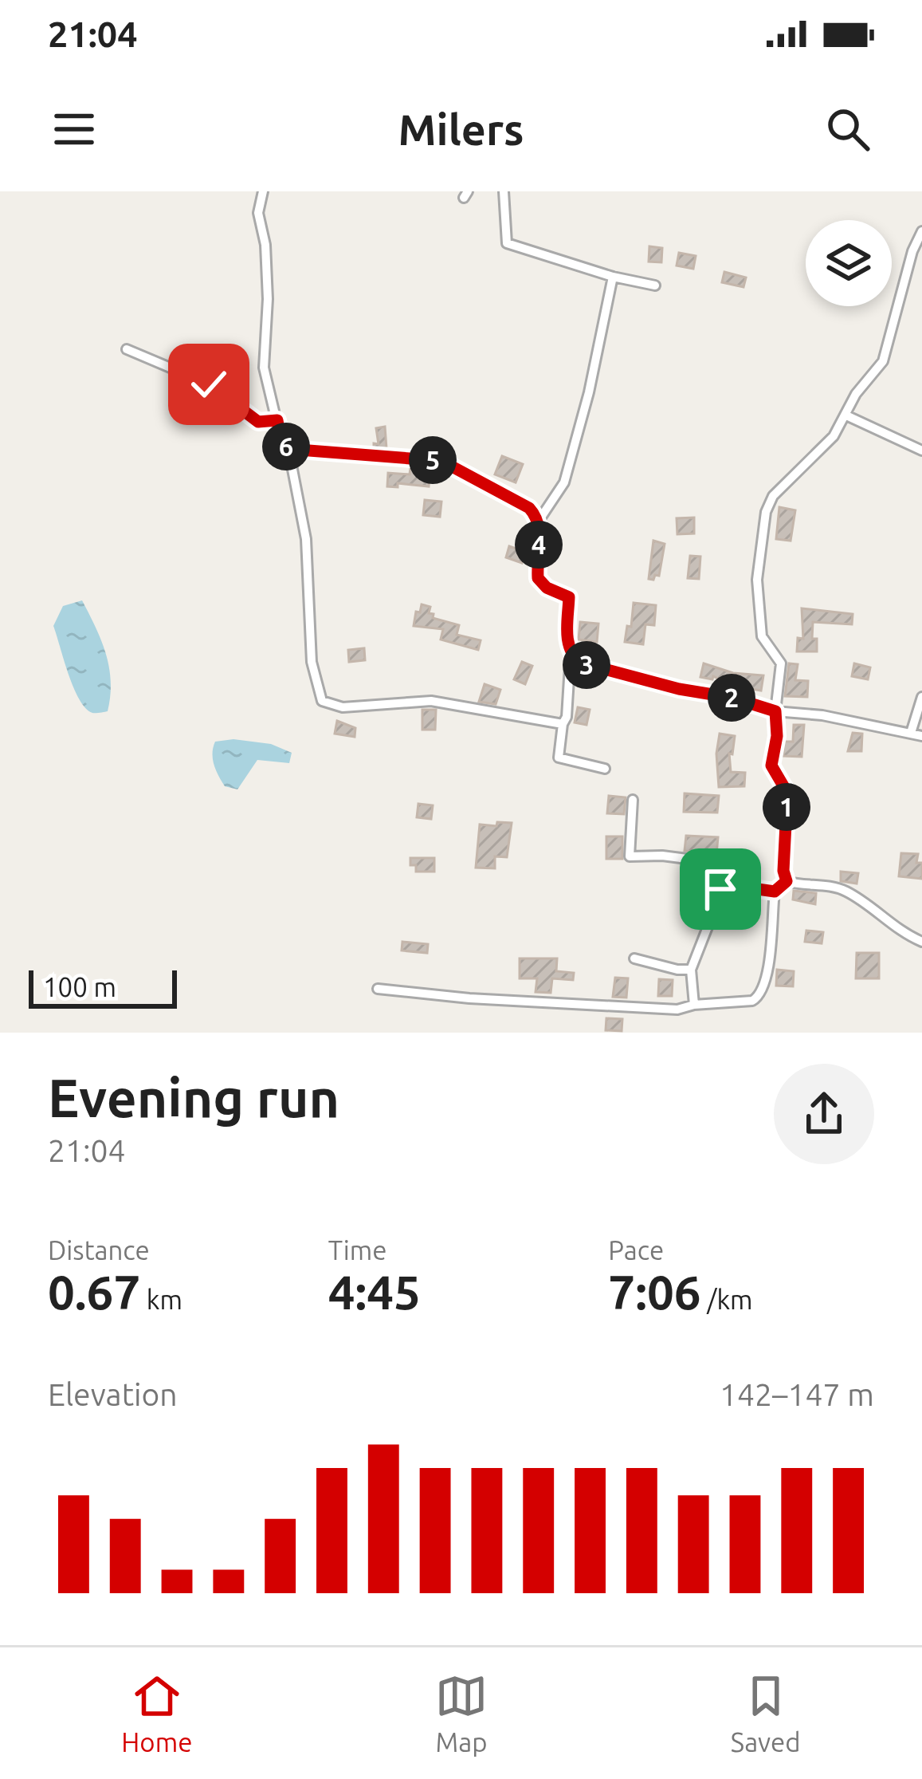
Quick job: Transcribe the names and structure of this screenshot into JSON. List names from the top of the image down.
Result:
{
  "scale_bar": "100 m",
  "page": {
    "status": "21:04",
    "header": "Milers",
    "pins": [
      "6",
      "5",
      "4",
      "3",
      "2",
      "1"
    ],
    "scale": "100 m",
    "heading": ["Evening run", "21:04"],
    "stats": [
      ["Distance", "0.67 km"],
      ["Time", "4:45"],
      ["Pace", "7:06 /km"]
    ],
    "chart": ["Elevation", "142–147 m"],
    "tabs": ["Home", "Map", "Saved"]
  }
}
